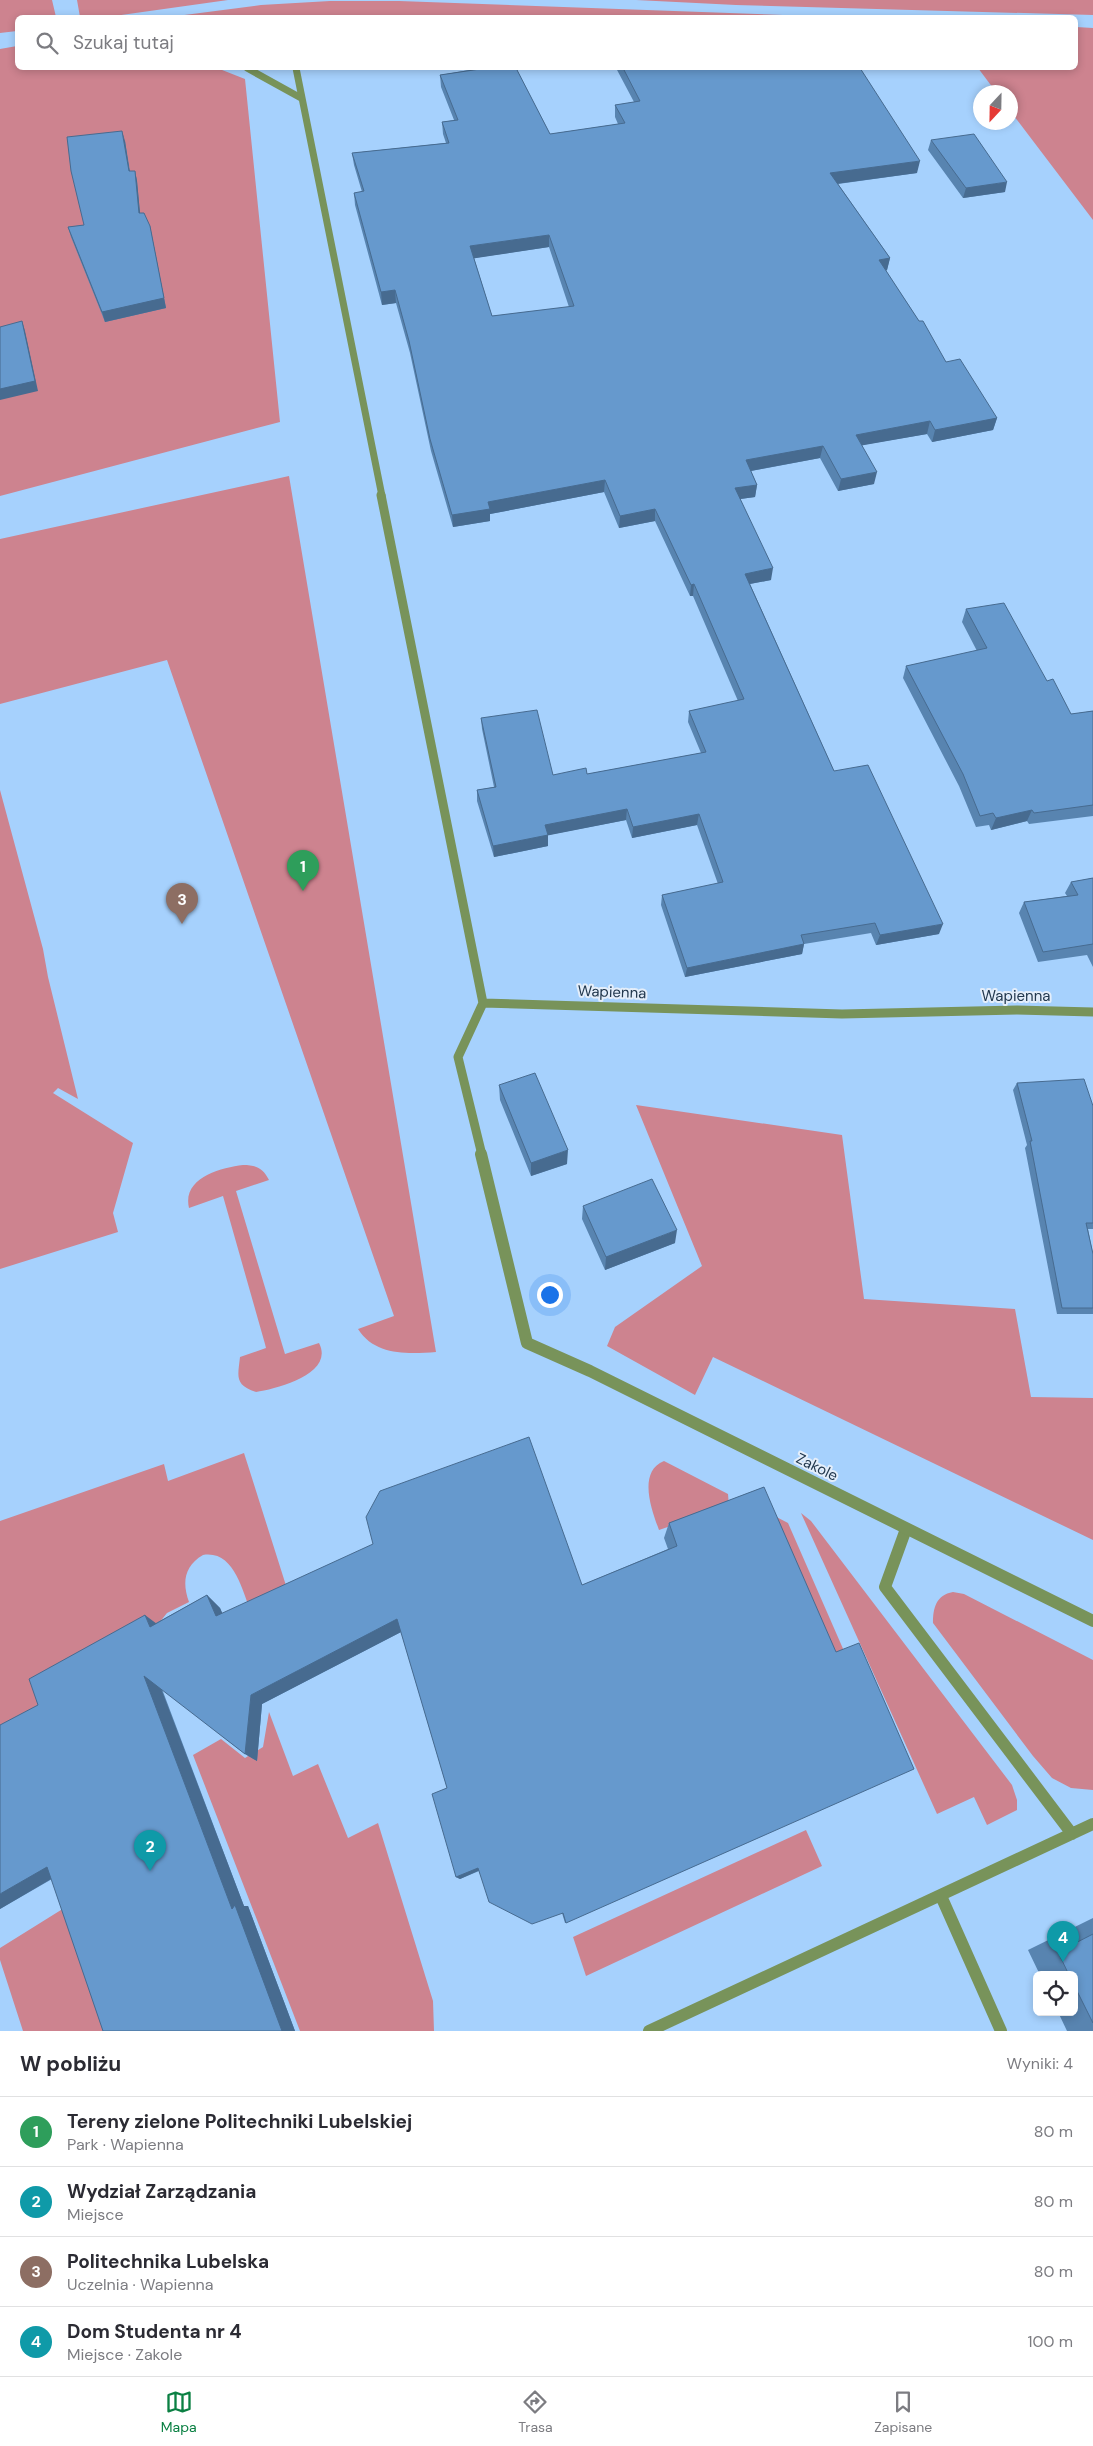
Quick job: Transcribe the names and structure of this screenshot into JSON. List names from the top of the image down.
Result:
{
  "streets": {
    "street": ["Wapienna", "Zakole"]
  },
  "crossings": [
    ["Wapienna", "Zakole"]
  ],
  "north": "bottom",
  "page": {
    "search": "Szukaj tutaj",
    "pins": [
      "1",
      "3",
      "2",
      "4"
    ],
    "heading": ["W pobliżu", "Wyniki: 4"],
    "list": [
      {
        "mark": "1",
        "name": "Tereny zielone Politechniki Lubelskiej",
        "note": "Park · Wapienna",
        "value": "80 m"
      },
      {
        "mark": "2",
        "name": "Wydział Zarządzania",
        "note": "Miejsce",
        "value": "80 m"
      },
      {
        "mark": "3",
        "name": "Politechnika Lubelska",
        "note": "Uczelnia · Wapienna",
        "value": "80 m"
      },
      {
        "mark": "4",
        "name": "Dom Studenta nr 4",
        "note": "Miejsce · Zakole",
        "value": "100 m"
      }
    ],
    "nav": ["Mapa", "Trasa", "Zapisane"]
  }
}
